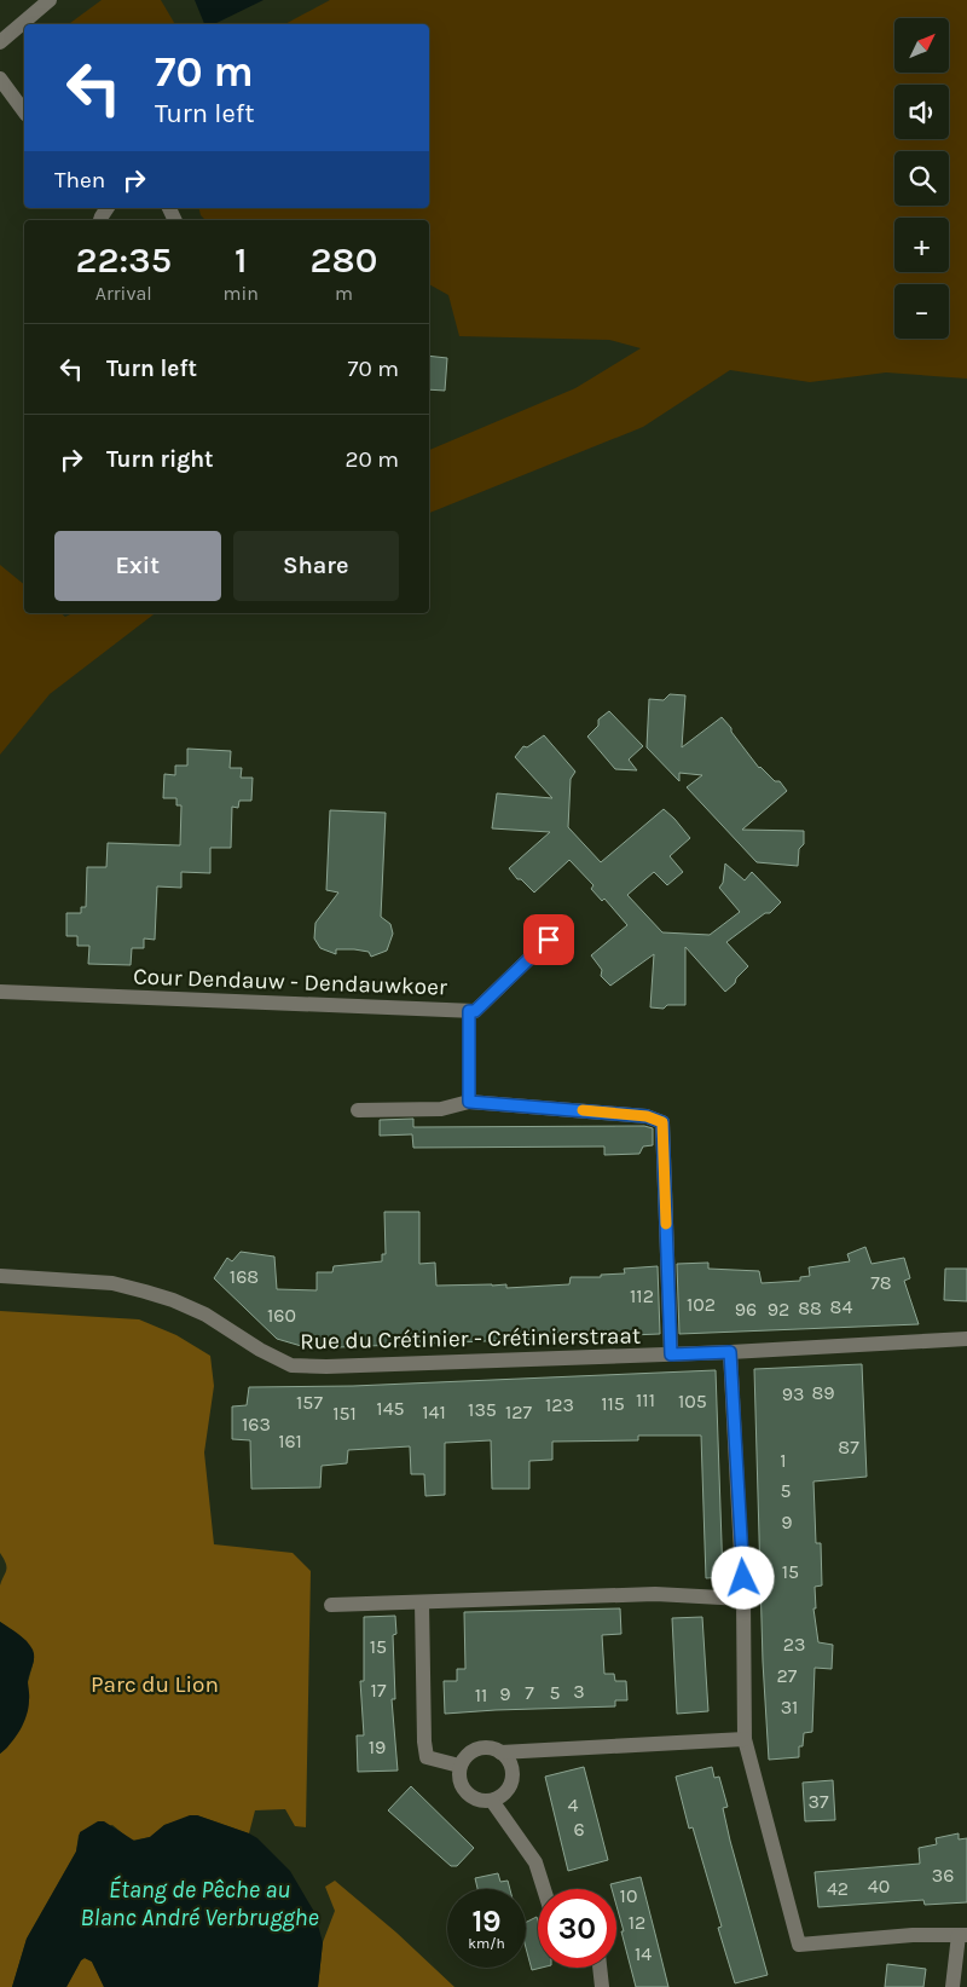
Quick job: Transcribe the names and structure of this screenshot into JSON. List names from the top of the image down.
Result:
{
  "streets": {
    "street": ["Cour Dendauw - Dendauwkoer", "Rue du Crétinier - Crétinierstraat"]
  },
  "water": ["Étang de Pêche au Blanc André Verbrugghe"],
  "parks": ["Parc du Lion"],
  "house_numbers": [
    "168",
    "78",
    "112",
    "102",
    "84",
    "88",
    "96",
    "92",
    "160",
    "89",
    "93",
    "111",
    "105",
    "157",
    "115",
    "123",
    "145",
    "135",
    "141",
    "127",
    "151",
    "163",
    "161",
    "87",
    "1",
    "5",
    "9",
    "15",
    "23",
    "15",
    "27",
    "17",
    "3",
    "7",
    "5",
    "9",
    "11",
    "31",
    "19",
    "37",
    "4",
    "6",
    "36",
    "40",
    "42",
    "10",
    "12",
    "14"
  ],
  "north": "top right",
  "page": {
    "map_buttons": ["+", "−"],
    "turn": ["70 m", "Turn left"],
    "then": "Then",
    "eta": [
      "22:35",
      "Arrival",
      "1",
      "min",
      "280",
      "m"
    ],
    "list": [
      {
        "name": "Turn left",
        "value": "70 m"
      },
      {
        "name": "Turn right",
        "value": "20 m"
      }
    ],
    "buttons": ["Exit", "Share"],
    "speed": "19 km/h",
    "limit": "30"
  }
}
